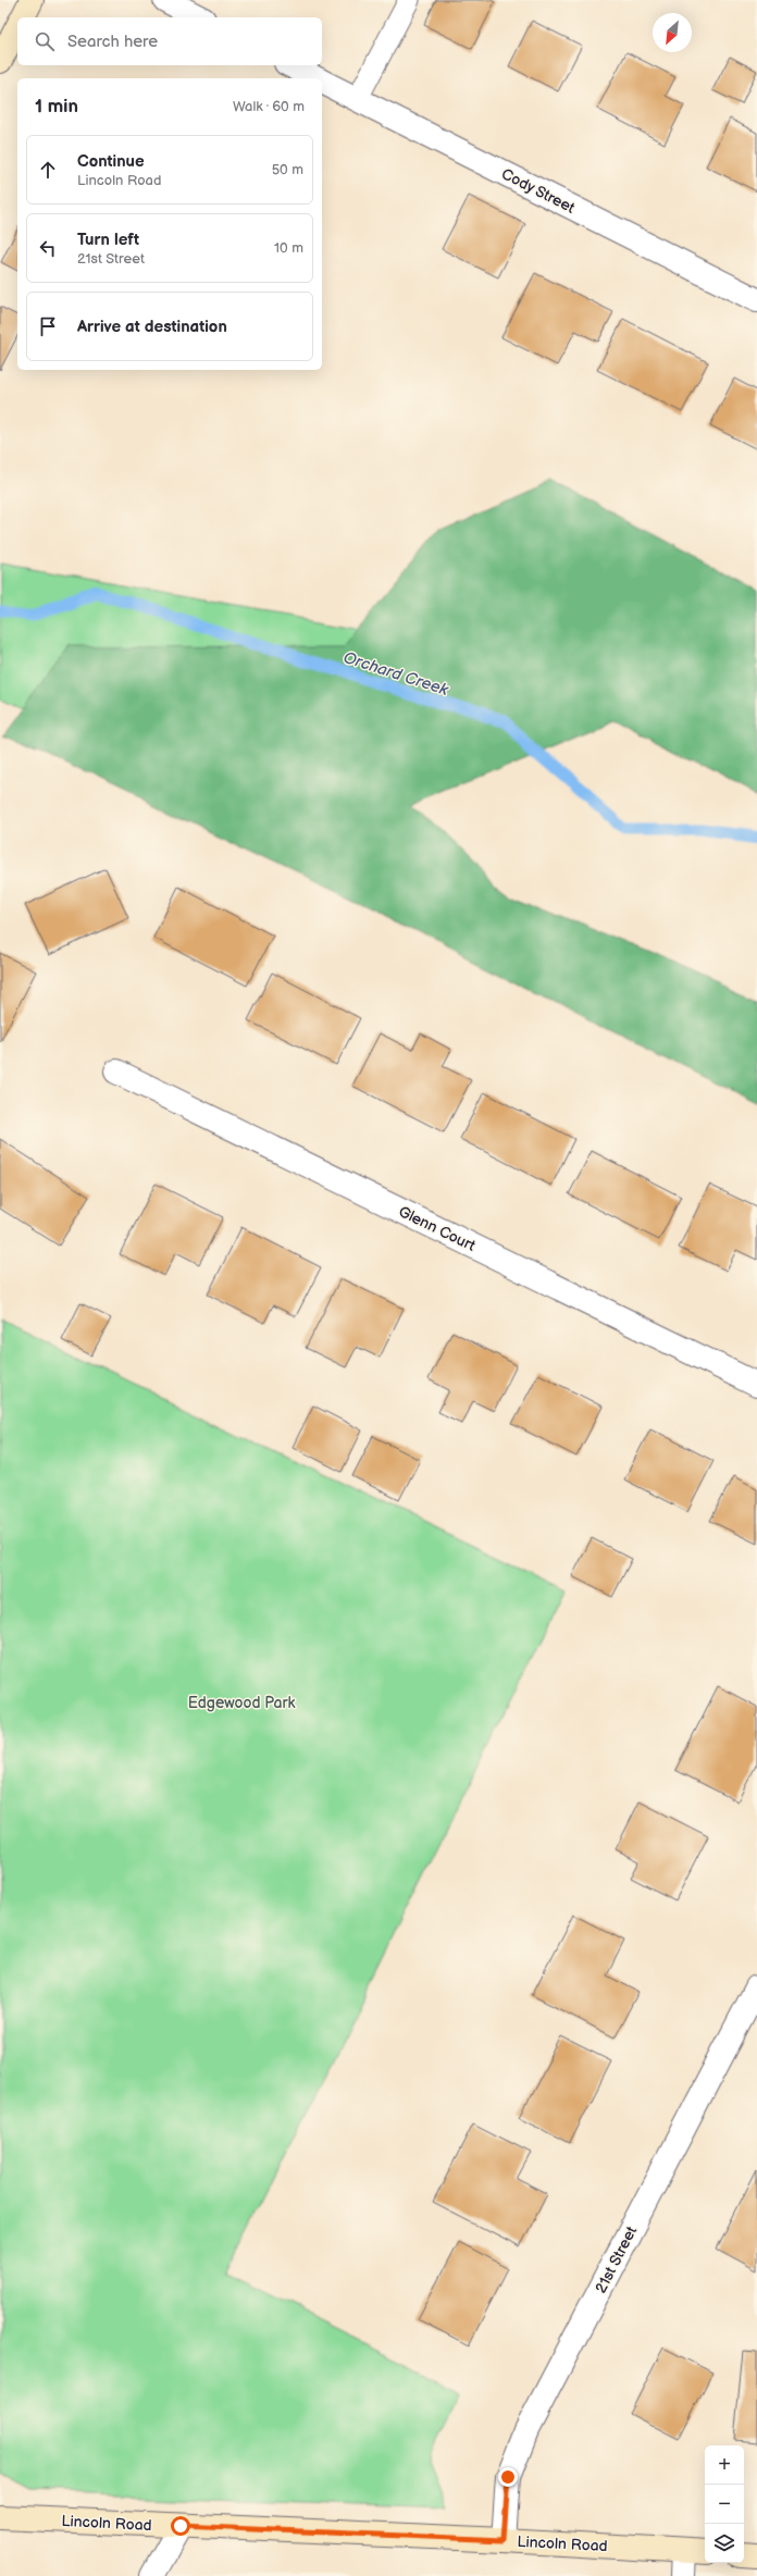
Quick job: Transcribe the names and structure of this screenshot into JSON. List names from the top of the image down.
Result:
{
  "streets": {
    "street": [
      "Cody Street",
      "Glenn Court",
      "21st Street",
      "Lincoln Road"
    ]
  },
  "crossings": [
    ["21st Street", "Lincoln Road"]
  ],
  "water": ["Orchard Creek"],
  "parks": ["Edgewood Park"],
  "north": "bottom left",
  "page": {
    "search": "Search here",
    "heading": ["1 min", "Walk · 60 m"],
    "list": [
      ["Continue", "Lincoln Road", "50 m"],
      ["Turn left", "21st Street", "10 m"],
      "Arrive at destination"
    ],
    "map_buttons": ["+", "−"]
  }
}
